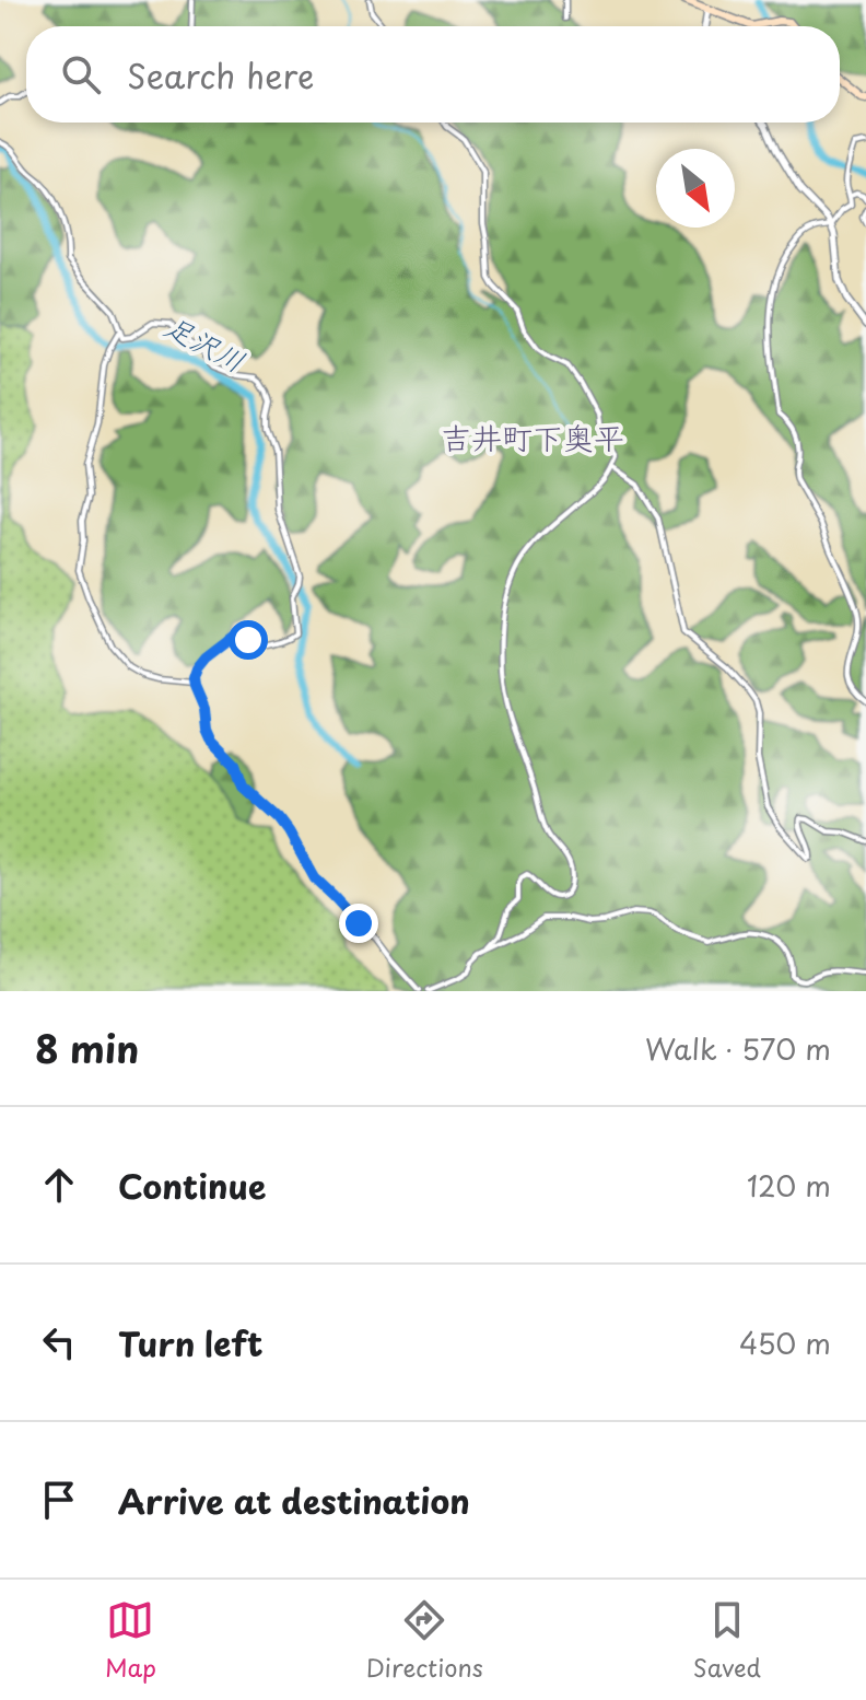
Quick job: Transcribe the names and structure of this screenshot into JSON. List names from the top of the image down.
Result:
{
  "districts": ["吉井町下奥平"],
  "water": ["足沢川"],
  "north": "bottom right",
  "page": {
    "search": "Search here",
    "heading": ["8 min", "Walk · 570 m"],
    "list": [
      ["Continue", "120 m"],
      ["Turn left", "450 m"],
      "Arrive at destination"
    ],
    "nav": ["Map", "Directions", "Saved"]
  }
}
